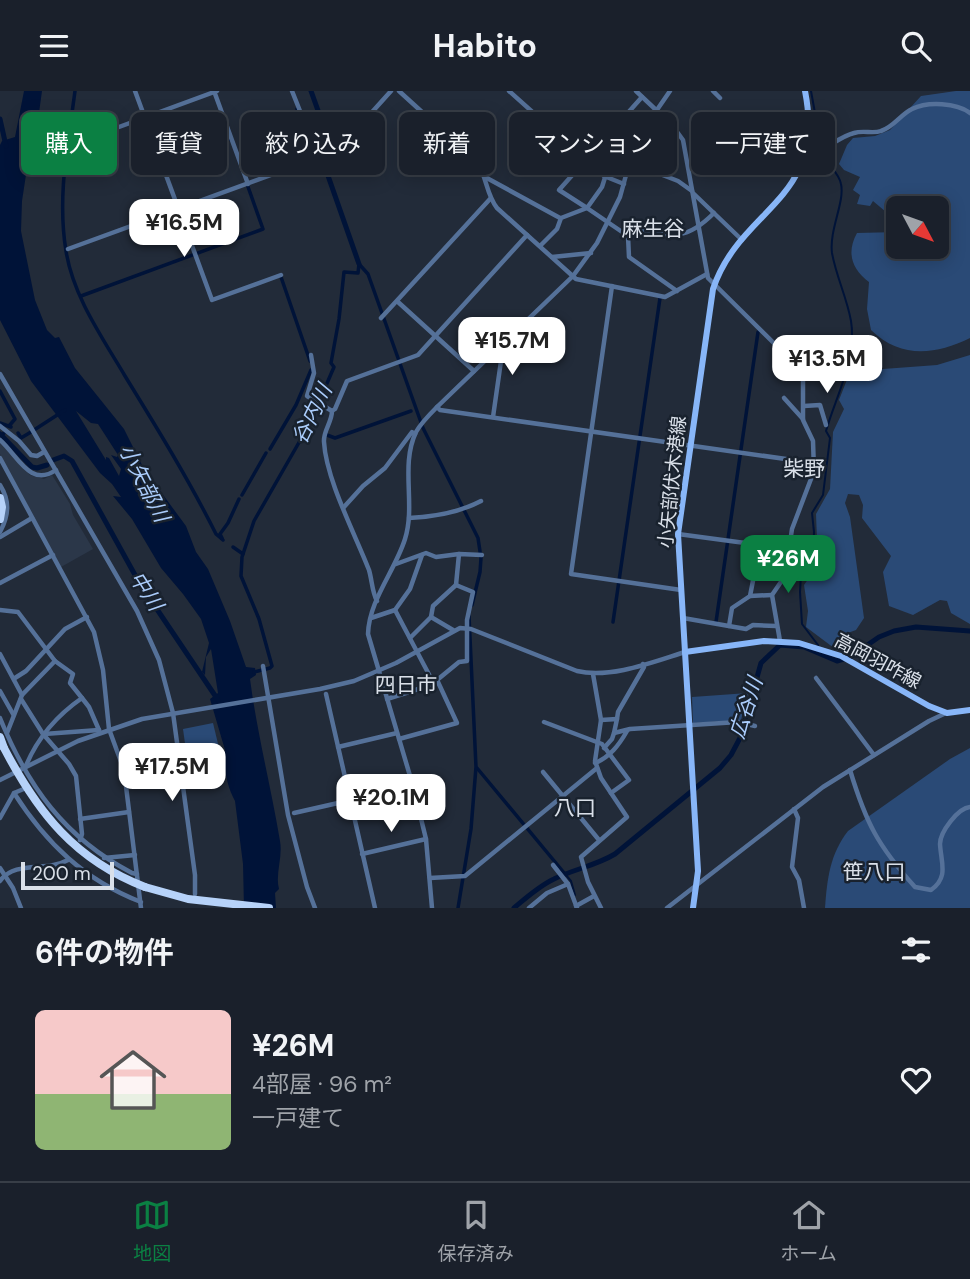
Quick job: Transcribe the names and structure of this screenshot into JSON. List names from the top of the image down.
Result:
{
  "streets": {
    "main road": ["小矢部伏木港線", "高岡羽咋線"]
  },
  "crossings": [
    ["小矢部伏木港線", "高岡羽咋線"]
  ],
  "districts": [
    "麻生谷",
    "柴野",
    "四日市",
    "八口",
    "笹八口"
  ],
  "water": [
    "谷内川",
    "小矢部川",
    "中川",
    "広谷川"
  ],
  "scale_bar": "200 m",
  "north": "bottom right",
  "page": {
    "header": "Habito",
    "chip": [
      "購入",
      "賃貸",
      "絞り込み",
      "新着",
      "マンション",
      "一戸建て"
    ],
    "price": [
      "¥16.5M",
      "¥15.7M",
      "¥13.5M",
      "¥26M",
      "¥17.5M",
      "¥20.1M"
    ],
    "scale": "200 m",
    "heading": "6件の物件",
    "list": [
      {
        "name": "¥26M",
        "note": "4部屋 · 96 m² · 一戸建て"
      }
    ],
    "tabs": ["地図", "保存済み", "ホーム"]
  }
}
